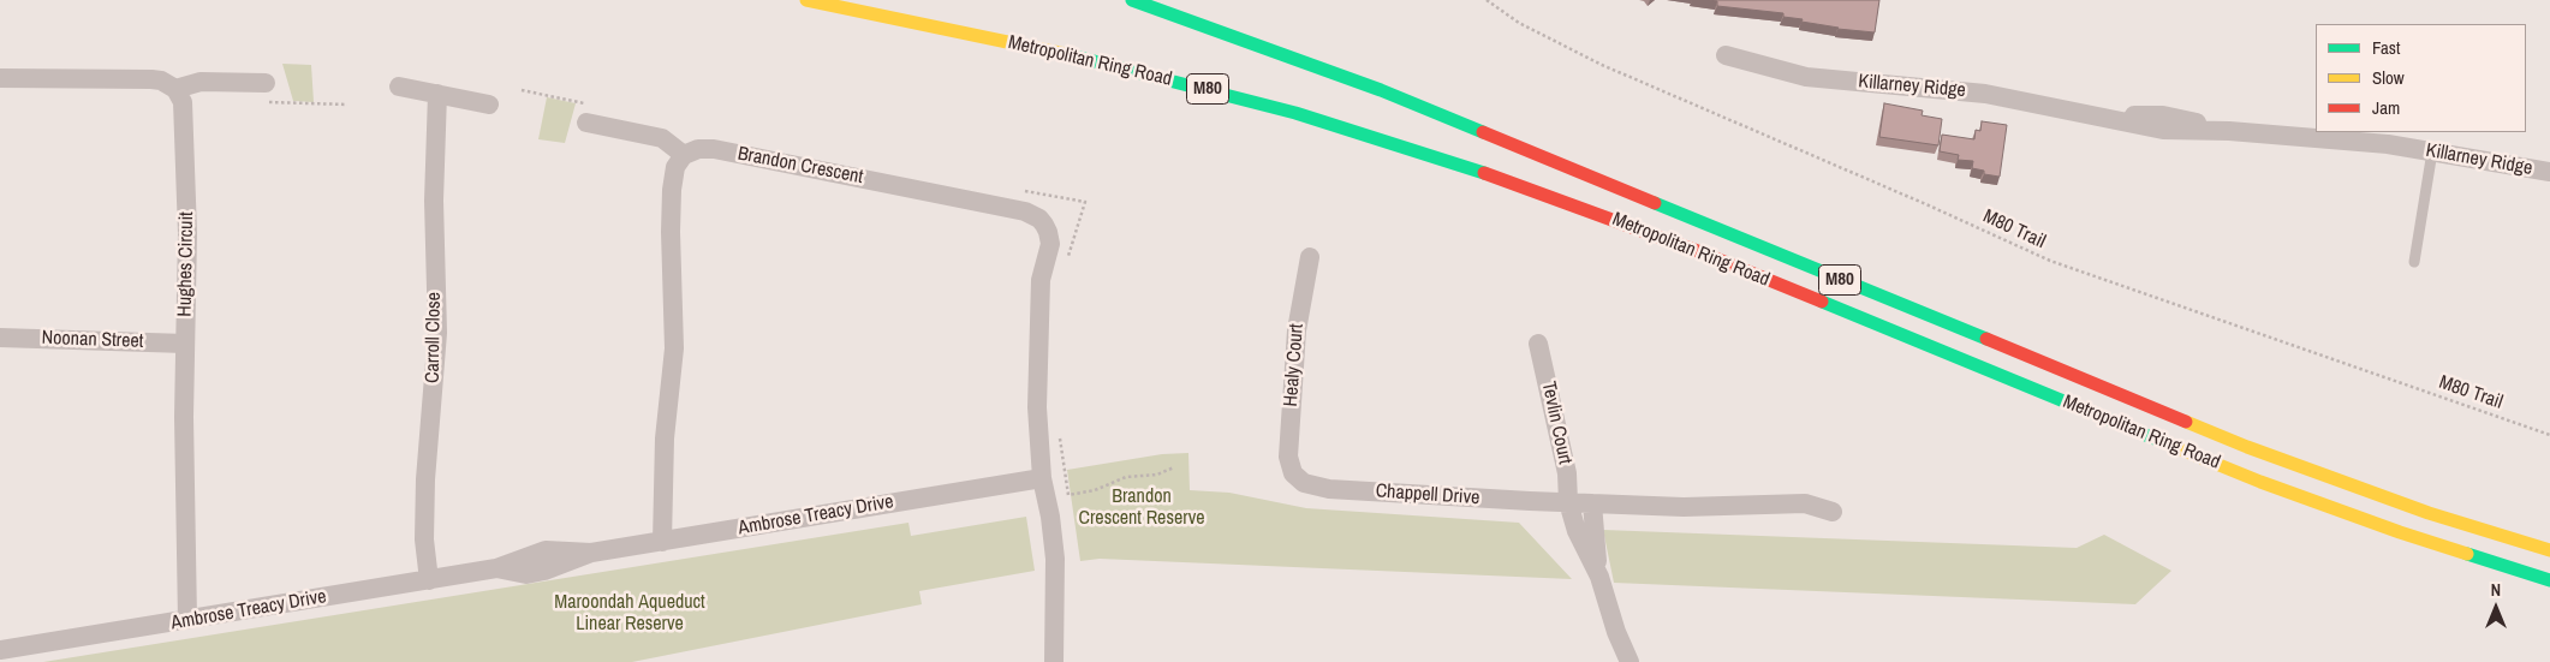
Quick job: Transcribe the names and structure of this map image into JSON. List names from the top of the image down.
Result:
{
  "streets": {
    "highway": ["Metropolitan Ring Road", "M80"],
    "street": [
      "Killarney Ridge",
      "Brandon Crescent",
      "Hughes Circuit",
      "Carroll Close",
      "Noonan Street",
      "Healy Court",
      "Tevlin Court",
      "Chappell Drive",
      "Ambrose Treacy Drive"
    ],
    "path": ["M80 Trail"]
  },
  "crossings": [
    ["Brandon Crescent", "Ambrose Treacy Drive"],
    ["Hughes Circuit", "Noonan Street"],
    ["Hughes Circuit", "Ambrose Treacy Drive"],
    ["Carroll Close", "Ambrose Treacy Drive"],
    ["Healy Court", "Chappell Drive"],
    ["Tevlin Court", "Chappell Drive"]
  ],
  "parks": ["Brandon Crescent Reserve", "Maroondah Aqueduct Linear Reserve"],
  "legend": ["Fast", "Slow", "Jam"],
  "north": "top"
}
